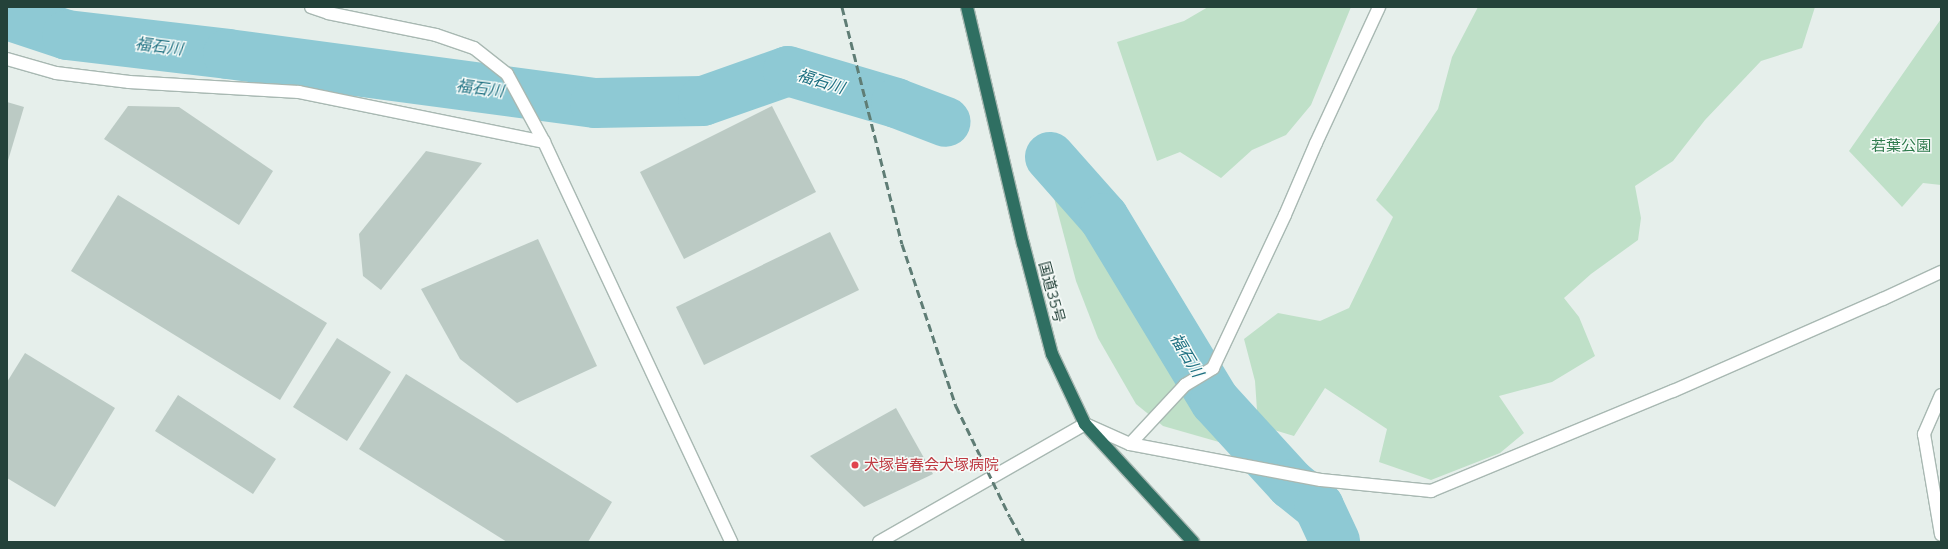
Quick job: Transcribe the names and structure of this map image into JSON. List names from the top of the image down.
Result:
{
  "streets": {
    "highway": ["国道35号"]
  },
  "water": ["福石川"],
  "parks": ["若葉公園"],
  "places": ["犬塚皆春会犬塚病院"]
}
